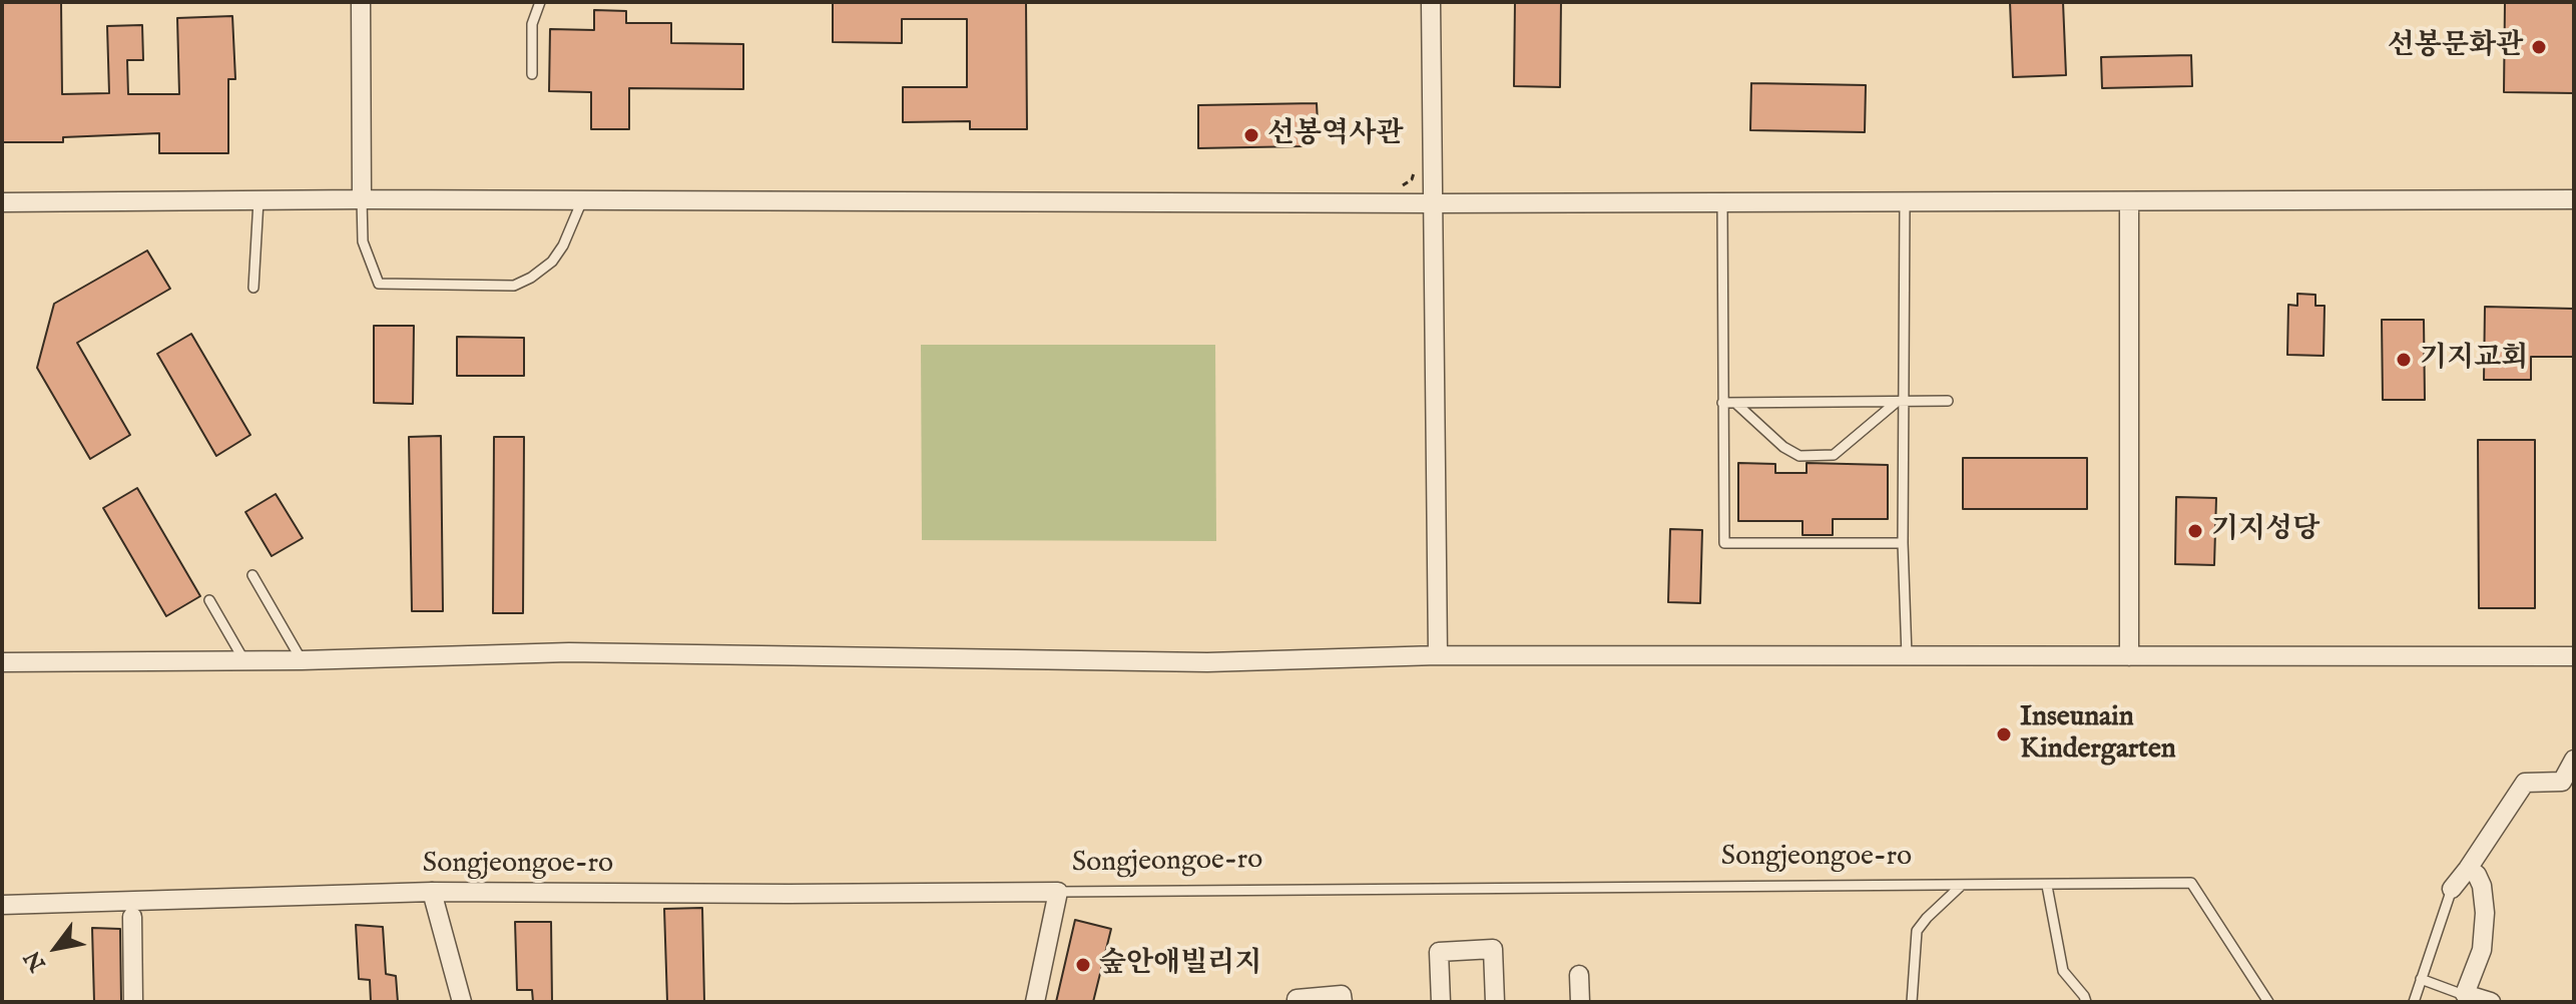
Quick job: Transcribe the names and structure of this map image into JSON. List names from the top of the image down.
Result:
{
  "streets": {
    "street": ["Songjeongoe-ro"]
  },
  "places": [
    "선봉문화관",
    "선봉역사관",
    "기지교회",
    "기지성당",
    "Inseunain Kindergarten",
    "숲안애빌리지"
  ],
  "north": "bottom left"
}
